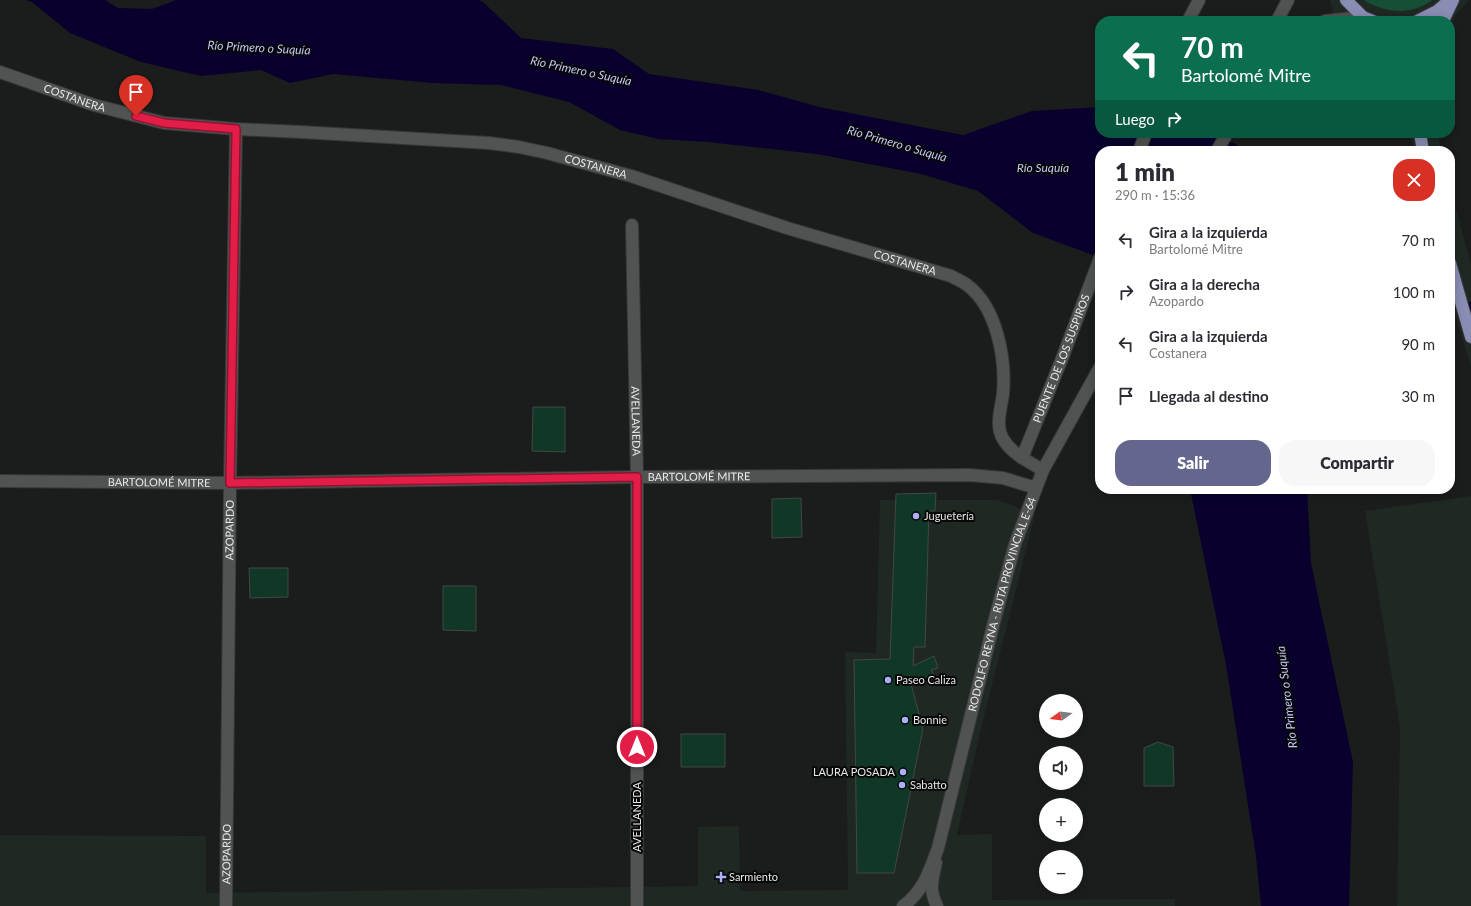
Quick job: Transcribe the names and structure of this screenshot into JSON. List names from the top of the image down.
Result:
{
  "streets": {
    "street": [
      "COSTANERA",
      "PUENTE DE LOS SUSPIROS",
      "AVELLANEDA",
      "BARTOLOMÉ MITRE",
      "AZOPARDO",
      "RODOLFO REYNA - RUTA PROVINCIAL E-64"
    ]
  },
  "crossings": [
    ["COSTANERA", "PUENTE DE LOS SUSPIROS"],
    ["COSTANERA", "AZOPARDO"],
    ["COSTANERA", "RODOLFO REYNA - RUTA PROVINCIAL E-64"],
    ["AVELLANEDA", "BARTOLOMÉ MITRE"],
    ["BARTOLOMÉ MITRE", "AZOPARDO"],
    ["BARTOLOMÉ MITRE", "RODOLFO REYNA - RUTA PROVINCIAL E-64"]
  ],
  "water": ["Río Primero o Suquía", "Río Suquía"],
  "places": {
    "other": [
      "Juguetería",
      "Paseo Caliza",
      "Bonnie",
      "LAURA POSADA",
      "Sabatto"
    ],
    "health": ["Sarmiento"]
  },
  "north": "left",
  "page": {
    "turn": ["70 m", "Bartolomé Mitre"],
    "then": "Luego",
    "heading": ["1 min", "290 m · 15:36"],
    "list": [
      {
        "name": "Gira a la izquierda",
        "note": "Bartolomé Mitre",
        "value": "70 m"
      },
      {
        "name": "Gira a la derecha",
        "note": "Azopardo",
        "value": "100 m"
      },
      {
        "name": "Gira a la izquierda",
        "note": "Costanera",
        "value": "90 m"
      },
      {
        "name": "Llegada al destino",
        "value": "30 m"
      }
    ],
    "buttons": ["Salir", "Compartir"],
    "map_buttons": ["+", "−"]
  }
}
